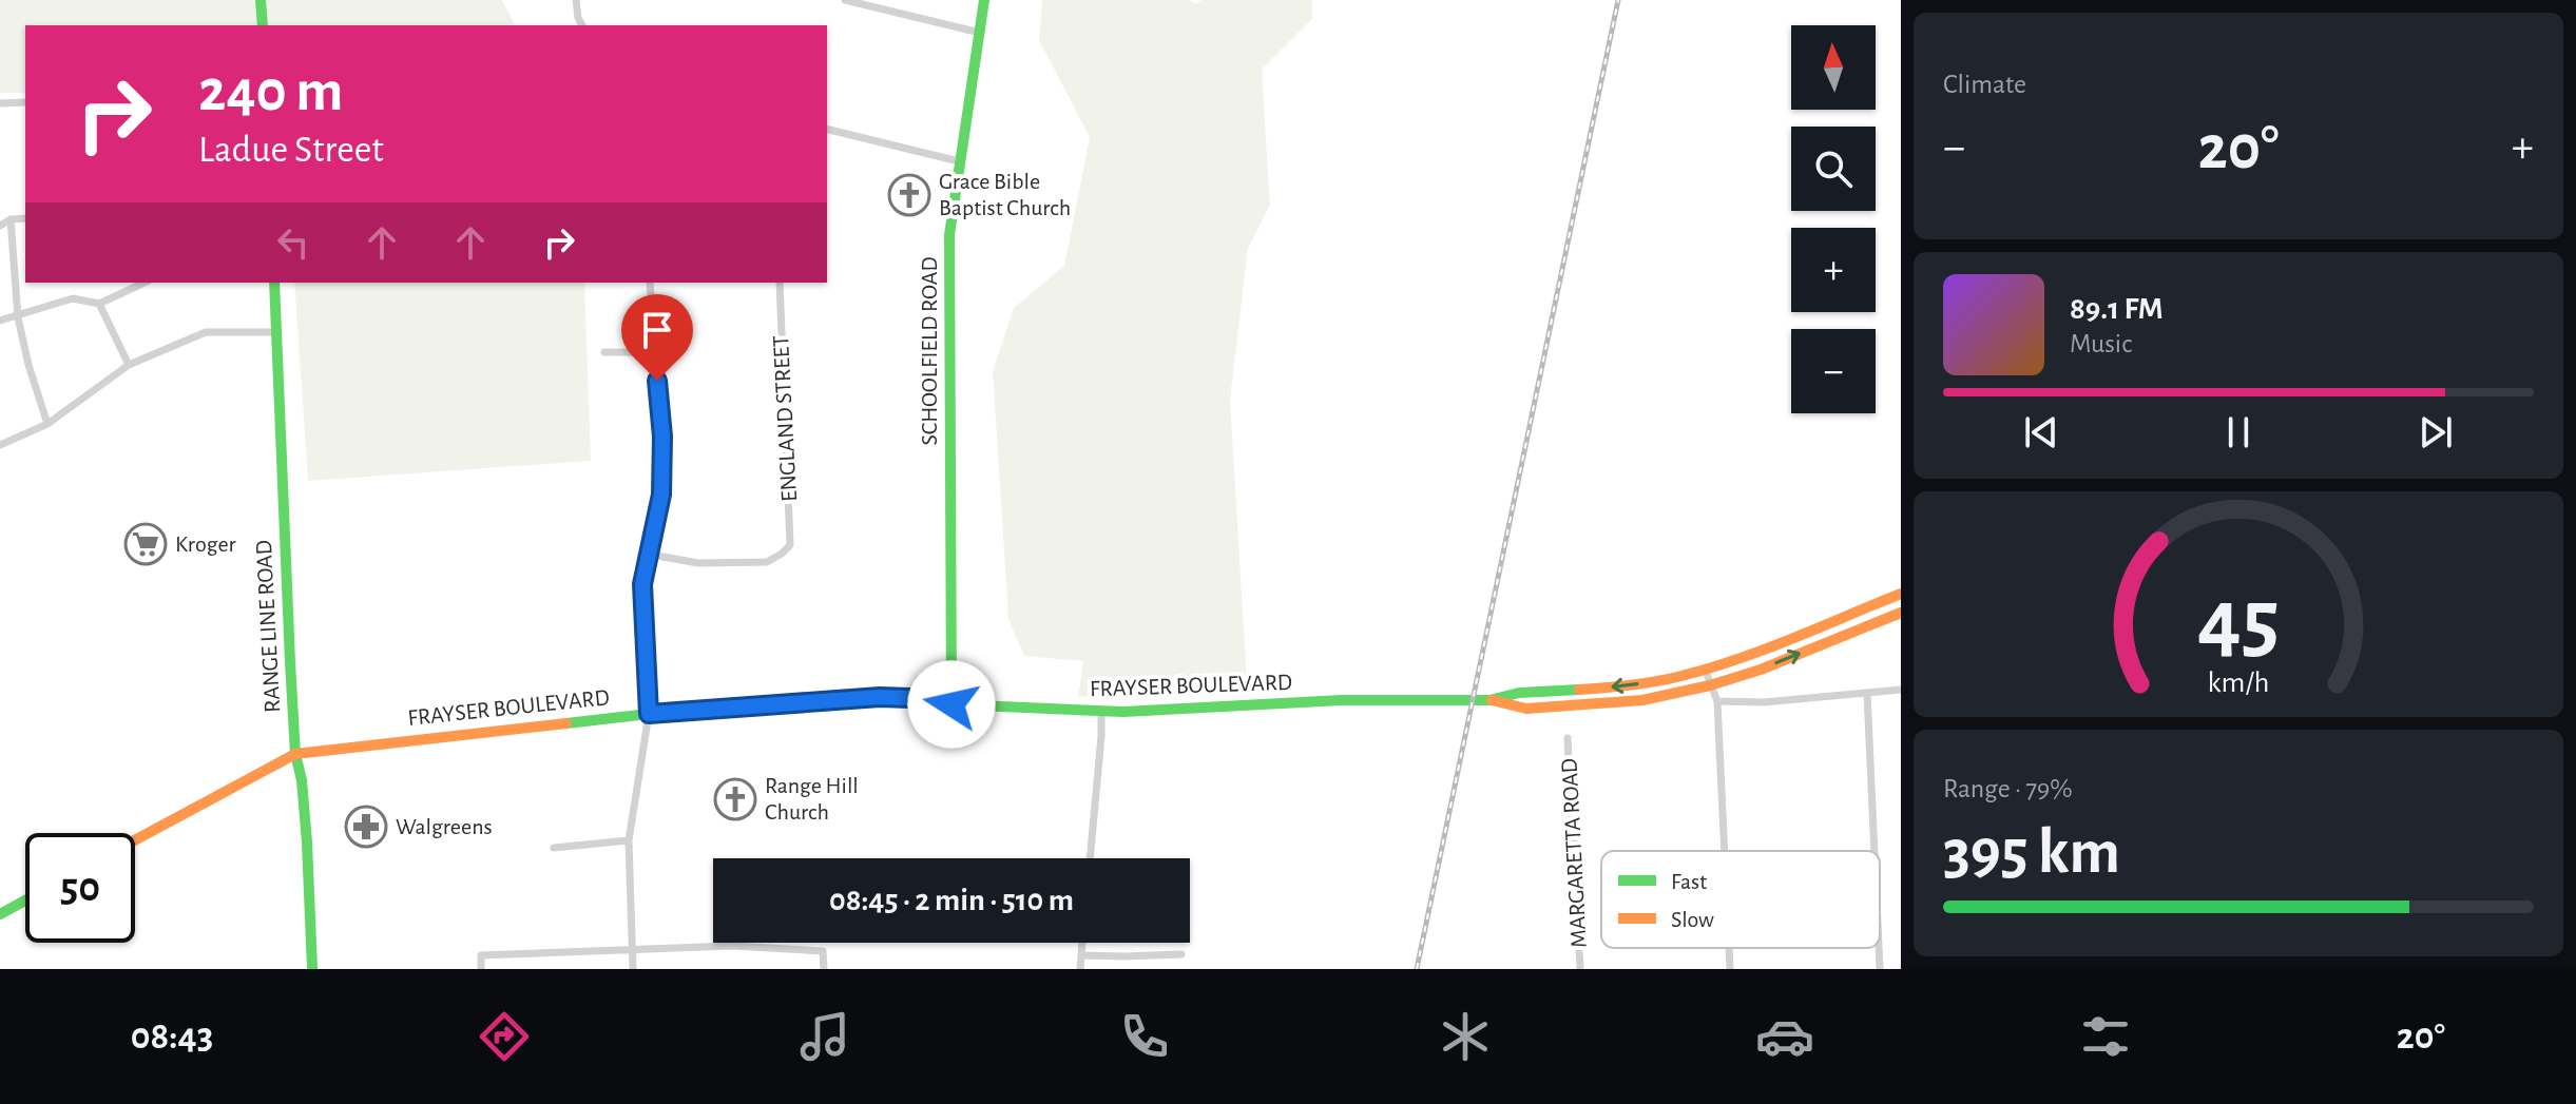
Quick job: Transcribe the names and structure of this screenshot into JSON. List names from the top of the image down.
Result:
{
  "streets": {
    "main road": ["SCHOOLFIELD ROAD", "RANGE LINE ROAD", "FRAYSER BOULEVARD"],
    "street": ["ENGLAND STREET", "MARGARETTA ROAD"]
  },
  "crossings": [
    ["SCHOOLFIELD ROAD", "FRAYSER BOULEVARD"],
    ["RANGE LINE ROAD", "FRAYSER BOULEVARD"]
  ],
  "places": {
    "church": ["Grace Bible Baptist Church", "Range Hill Church"],
    "supermarket": ["Kroger"],
    "pharmacy": ["Walgreens"]
  },
  "legend": ["Fast", "Slow"],
  "north": "top",
  "page": {
    "tile": [
      "Climate",
      ["Range · 79%", "395 km"]
    ],
    "map_buttons": ["+", "−"],
    "turn": ["240 m", "Ladue Street"],
    "heat": ["−", "20°", "+"],
    "song": ["89.1 FM", "Music"],
    "limit": "50",
    "trip": "08:45 · 2 min · 510 m",
    "tabs": ["08:43", "20°"],
    "gauge": ["45", "km/h"]
  }
}
